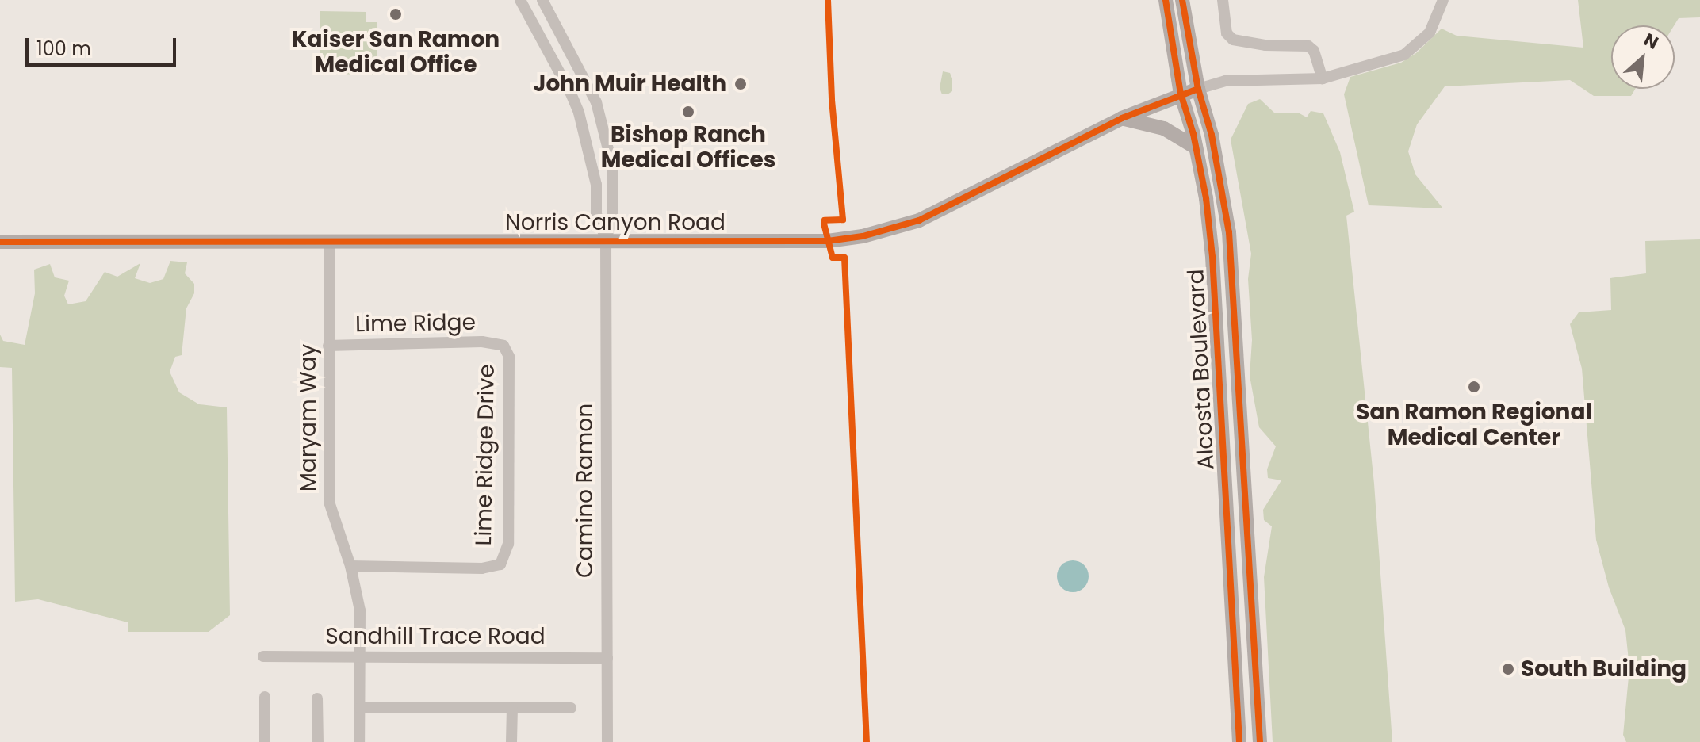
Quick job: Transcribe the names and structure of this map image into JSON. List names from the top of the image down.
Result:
{
  "streets": {
    "main road": ["Norris Canyon Road", "Alcosta Boulevard"],
    "street": [
      "Lime Ridge",
      "Maryam Way",
      "Lime Ridge Drive",
      "Camino Ramon",
      "Sandhill Trace Road"
    ]
  },
  "crossings": [
    ["Norris Canyon Road", "Alcosta Boulevard"],
    ["Norris Canyon Road", "Maryam Way"],
    ["Norris Canyon Road", "Camino Ramon"],
    ["Lime Ridge", "Maryam Way"],
    ["Lime Ridge", "Lime Ridge Drive"],
    ["Maryam Way", "Lime Ridge Drive"],
    ["Maryam Way", "Sandhill Trace Road"],
    ["Camino Ramon", "Sandhill Trace Road"]
  ],
  "places": [
    "Kaiser San Ramon Medical Office",
    "John Muir Health",
    "Bishop Ranch Medical Offices",
    "San Ramon Regional Medical Center",
    "South Building"
  ],
  "scale_bar": "100 m",
  "north": "top right"
}
